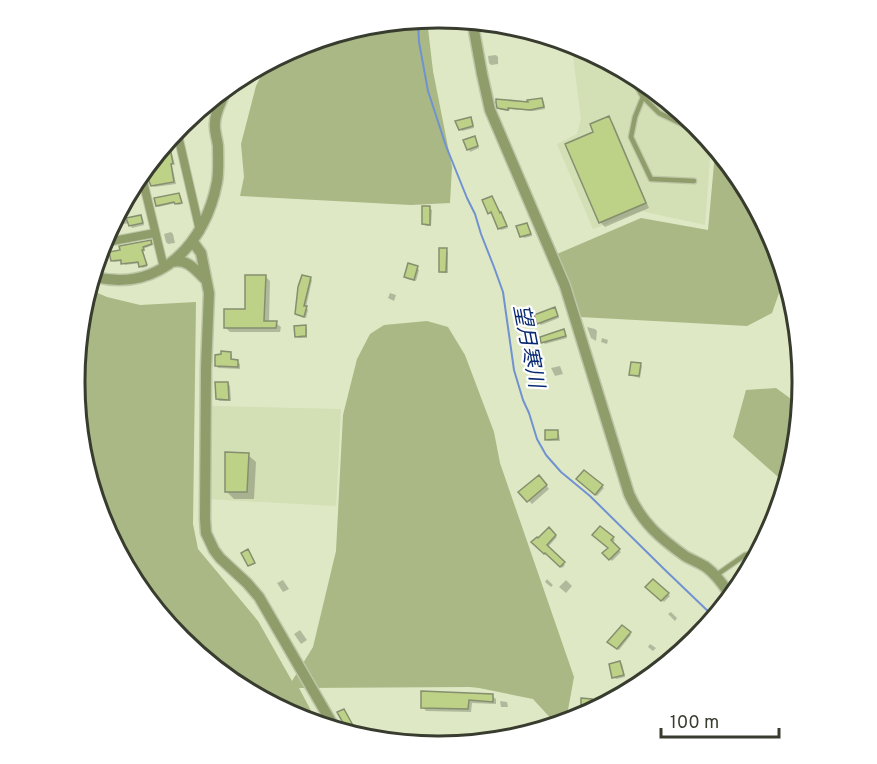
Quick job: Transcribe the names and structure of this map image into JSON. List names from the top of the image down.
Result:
{
  "water": ["望月寒川"],
  "scale_bar": "100 m"
}
